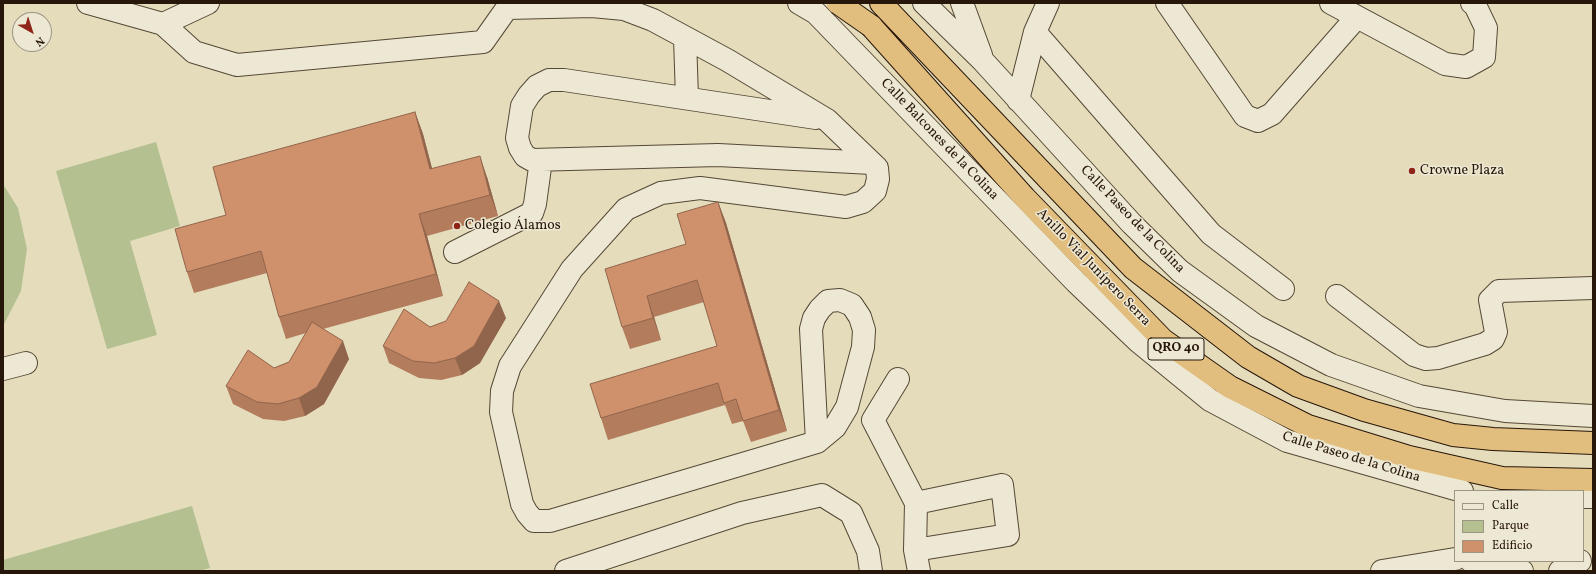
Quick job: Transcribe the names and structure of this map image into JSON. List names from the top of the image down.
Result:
{
  "streets": {
    "highway": ["Anillo Vial Junípero Serra", "QRO 40"],
    "street": ["Calle Balcones de la Colina", "Calle Paseo de la Colina"]
  },
  "crossings": [
    ["Calle Balcones de la Colina", "Calle Paseo de la Colina"]
  ],
  "places": ["Crowne Plaza", "Colegio Álamos"],
  "legend": ["Calle", "Parque", "Edificio"],
  "north": "bottom right"
}
